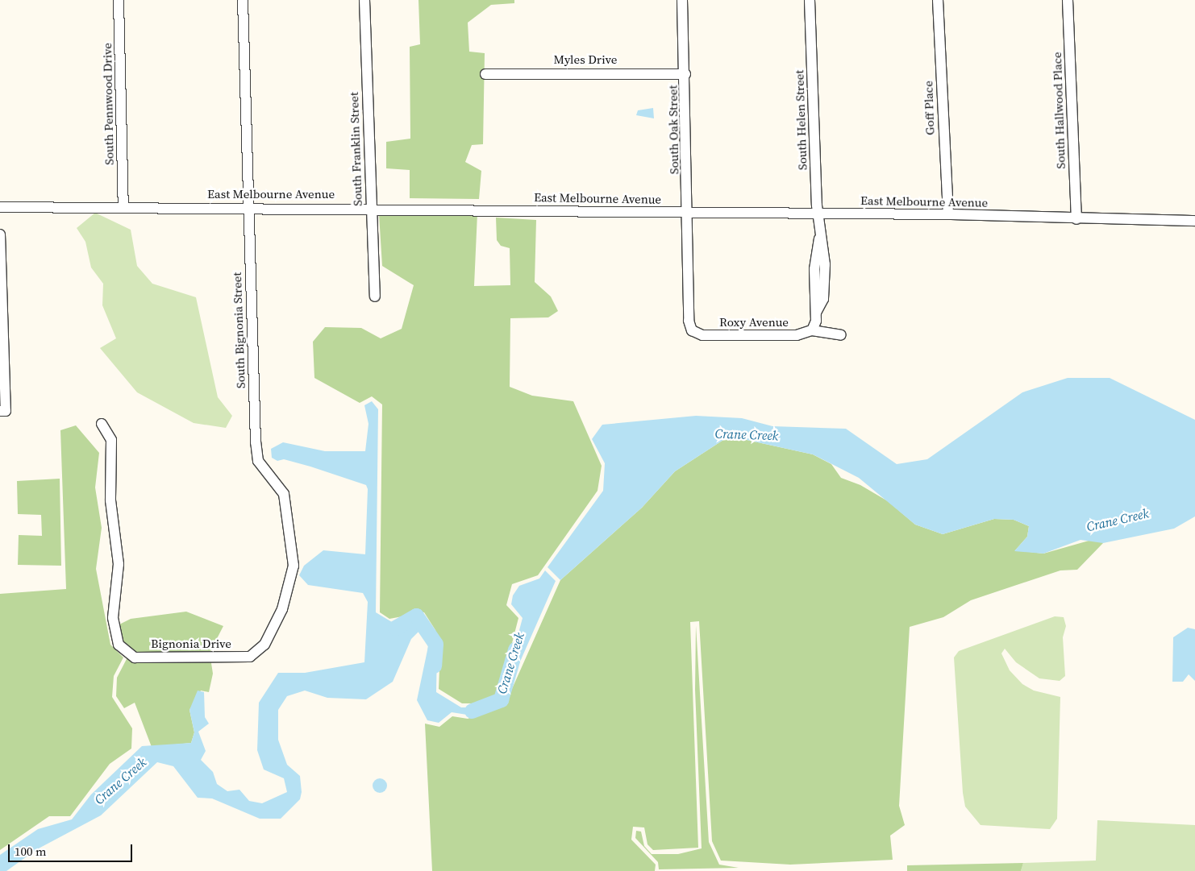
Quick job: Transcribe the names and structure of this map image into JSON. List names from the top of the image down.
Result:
{
  "streets": {
    "street": [
      "Myles Drive",
      "South Pennwood Drive",
      "Goff Place",
      "South Hallwood Place",
      "South Helen Street",
      "South Oak Street",
      "South Franklin Street",
      "East Melbourne Avenue",
      "Roxy Avenue",
      "South Bignonia Street",
      "Bignonia Drive"
    ]
  },
  "crossings": [
    ["Myles Drive", "South Oak Street"],
    ["South Pennwood Drive", "East Melbourne Avenue"],
    ["Goff Place", "East Melbourne Avenue"],
    ["South Hallwood Place", "East Melbourne Avenue"],
    ["South Helen Street", "East Melbourne Avenue"],
    ["South Helen Street", "Roxy Avenue"],
    ["South Oak Street", "East Melbourne Avenue"],
    ["South Oak Street", "Roxy Avenue"],
    ["South Franklin Street", "East Melbourne Avenue"],
    ["East Melbourne Avenue", "South Bignonia Street"],
    ["South Bignonia Street", "Bignonia Drive"]
  ],
  "water": ["Crane Creek"],
  "scale_bar": "100 m"
}
